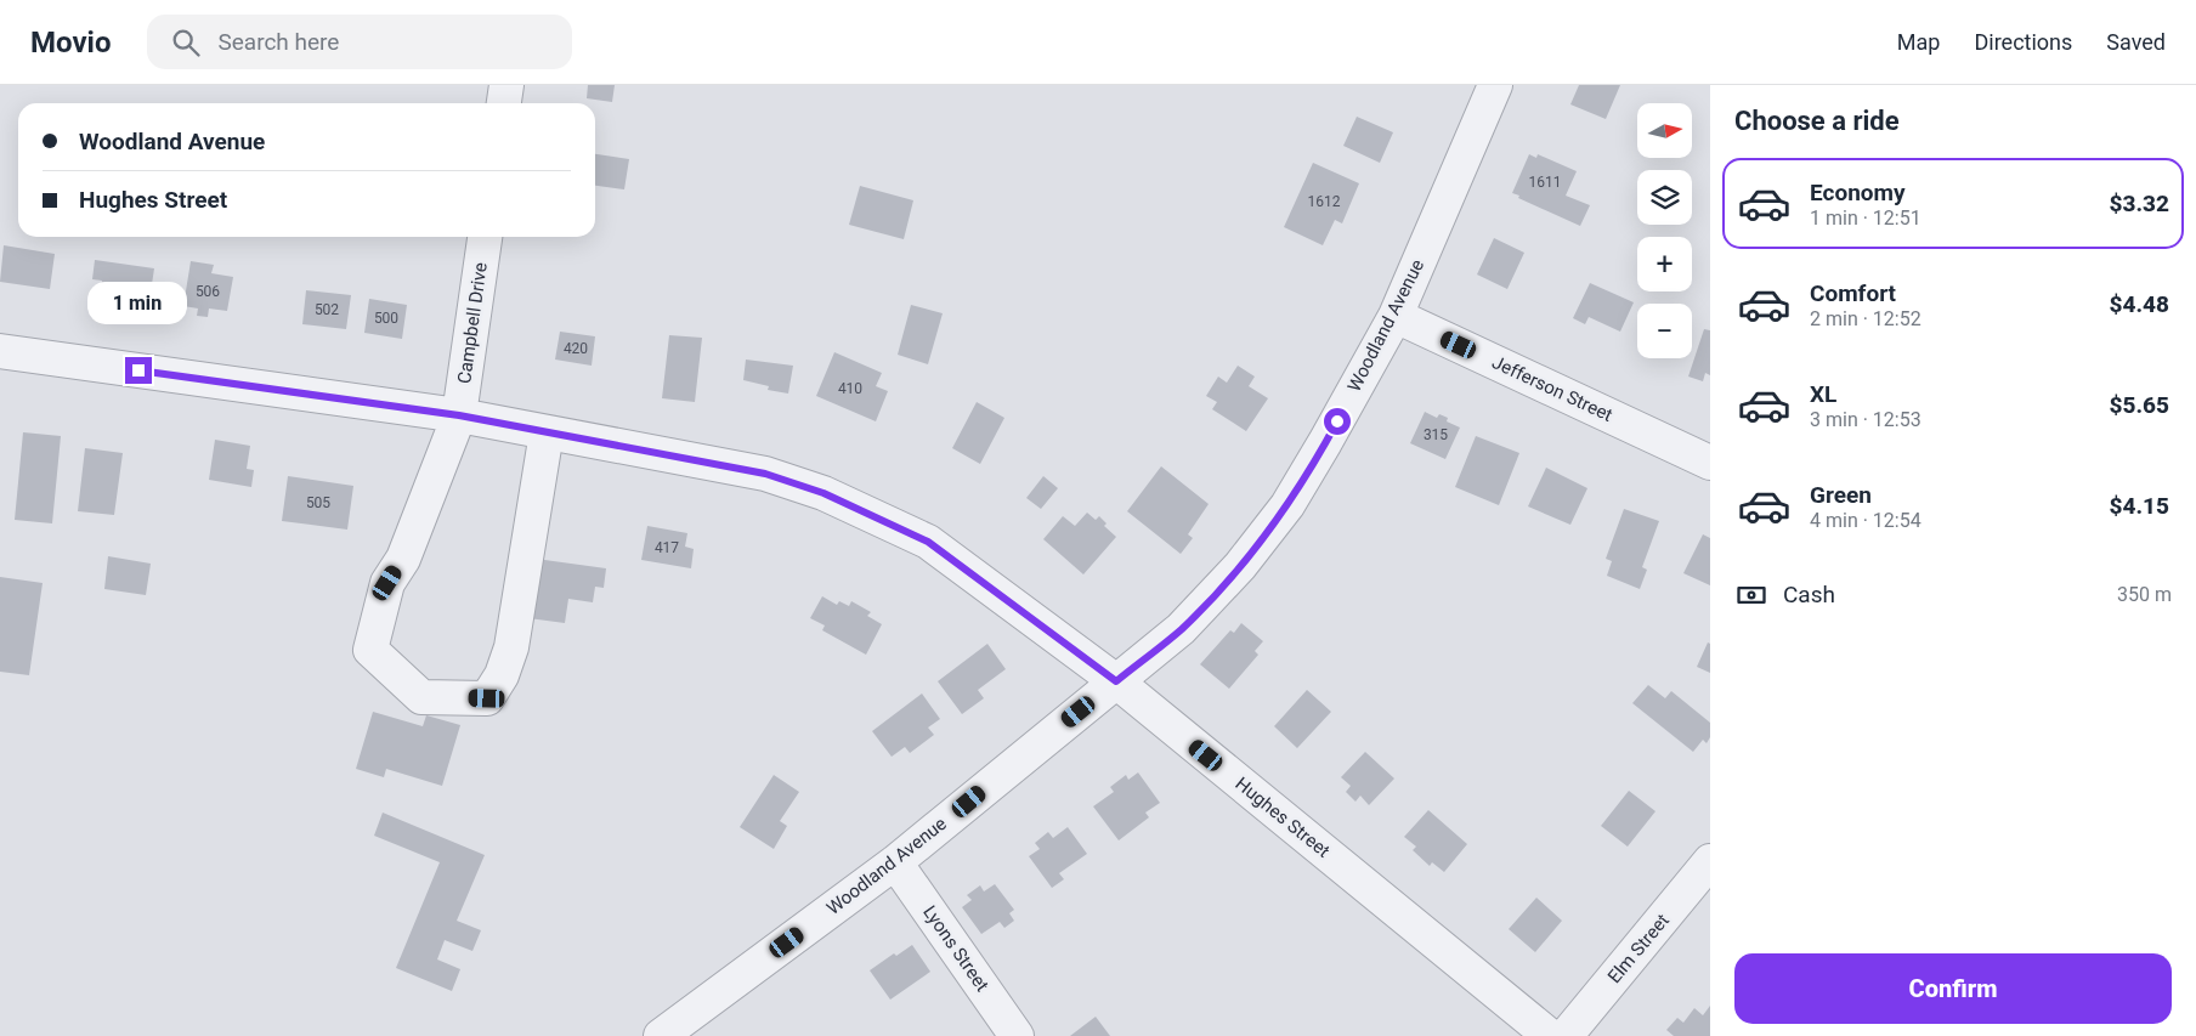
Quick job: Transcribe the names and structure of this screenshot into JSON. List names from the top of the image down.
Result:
{
  "streets": {
    "street": [
      "Campbell Drive",
      "Woodland Avenue",
      "Jefferson Street",
      "Hughes Street",
      "Lyons Street",
      "Elm Street"
    ]
  },
  "crossings": [
    ["Campbell Drive", "Hughes Street"],
    ["Woodland Avenue", "Jefferson Street"],
    ["Woodland Avenue", "Hughes Street"],
    ["Woodland Avenue", "Lyons Street"]
  ],
  "house_numbers": [
    "1611",
    "1612",
    "506",
    "502",
    "500",
    "420",
    "410",
    "315",
    "505",
    "417"
  ],
  "north": "right",
  "page": {
    "header": "Movio",
    "search": "Search here",
    "nav": ["Map", "Directions", "Saved"],
    "heading": "Choose a ride",
    "map_buttons": ["+", "−"],
    "banner": ["Woodland Avenue", "Hughes Street"],
    "list": [
      {
        "name": "Economy",
        "note": "1 min · 12:51",
        "value": "$3.32"
      },
      {
        "name": "Comfort",
        "note": "2 min · 12:52",
        "value": "$4.48"
      },
      {
        "name": "XL",
        "note": "3 min · 12:53",
        "value": "$5.65"
      },
      {
        "name": "Green",
        "note": "4 min · 12:54",
        "value": "$4.15"
      }
    ],
    "bubble": "1 min",
    "pay": ["Cash", "350 m"],
    "buttons": "Confirm"
  }
}
